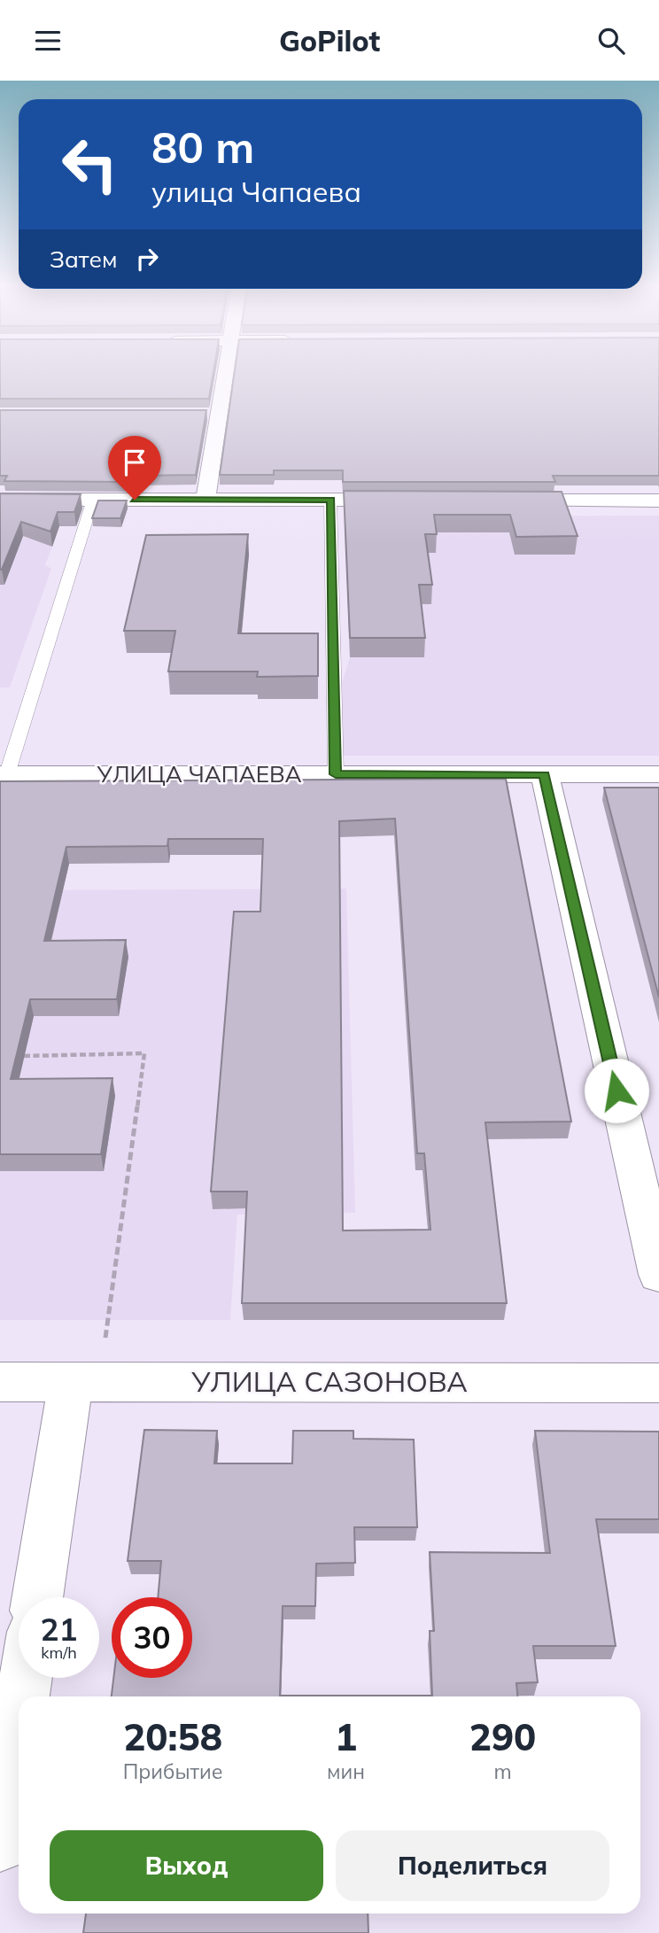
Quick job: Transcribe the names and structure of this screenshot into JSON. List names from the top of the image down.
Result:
{
  "streets": {
    "street": ["УЛИЦА ЧАПАЕВА", "УЛИЦА САЗОНОВА"]
  },
  "page": {
    "header": "GoPilot",
    "turn": ["80 m", "улица Чапаева"],
    "then": "Затем",
    "speed": "21 km/h",
    "limit": "30",
    "eta": [
      "20:58",
      "Прибытие",
      "1",
      "мин",
      "290",
      "m"
    ],
    "buttons": ["Выход", "Поделиться"]
  }
}
